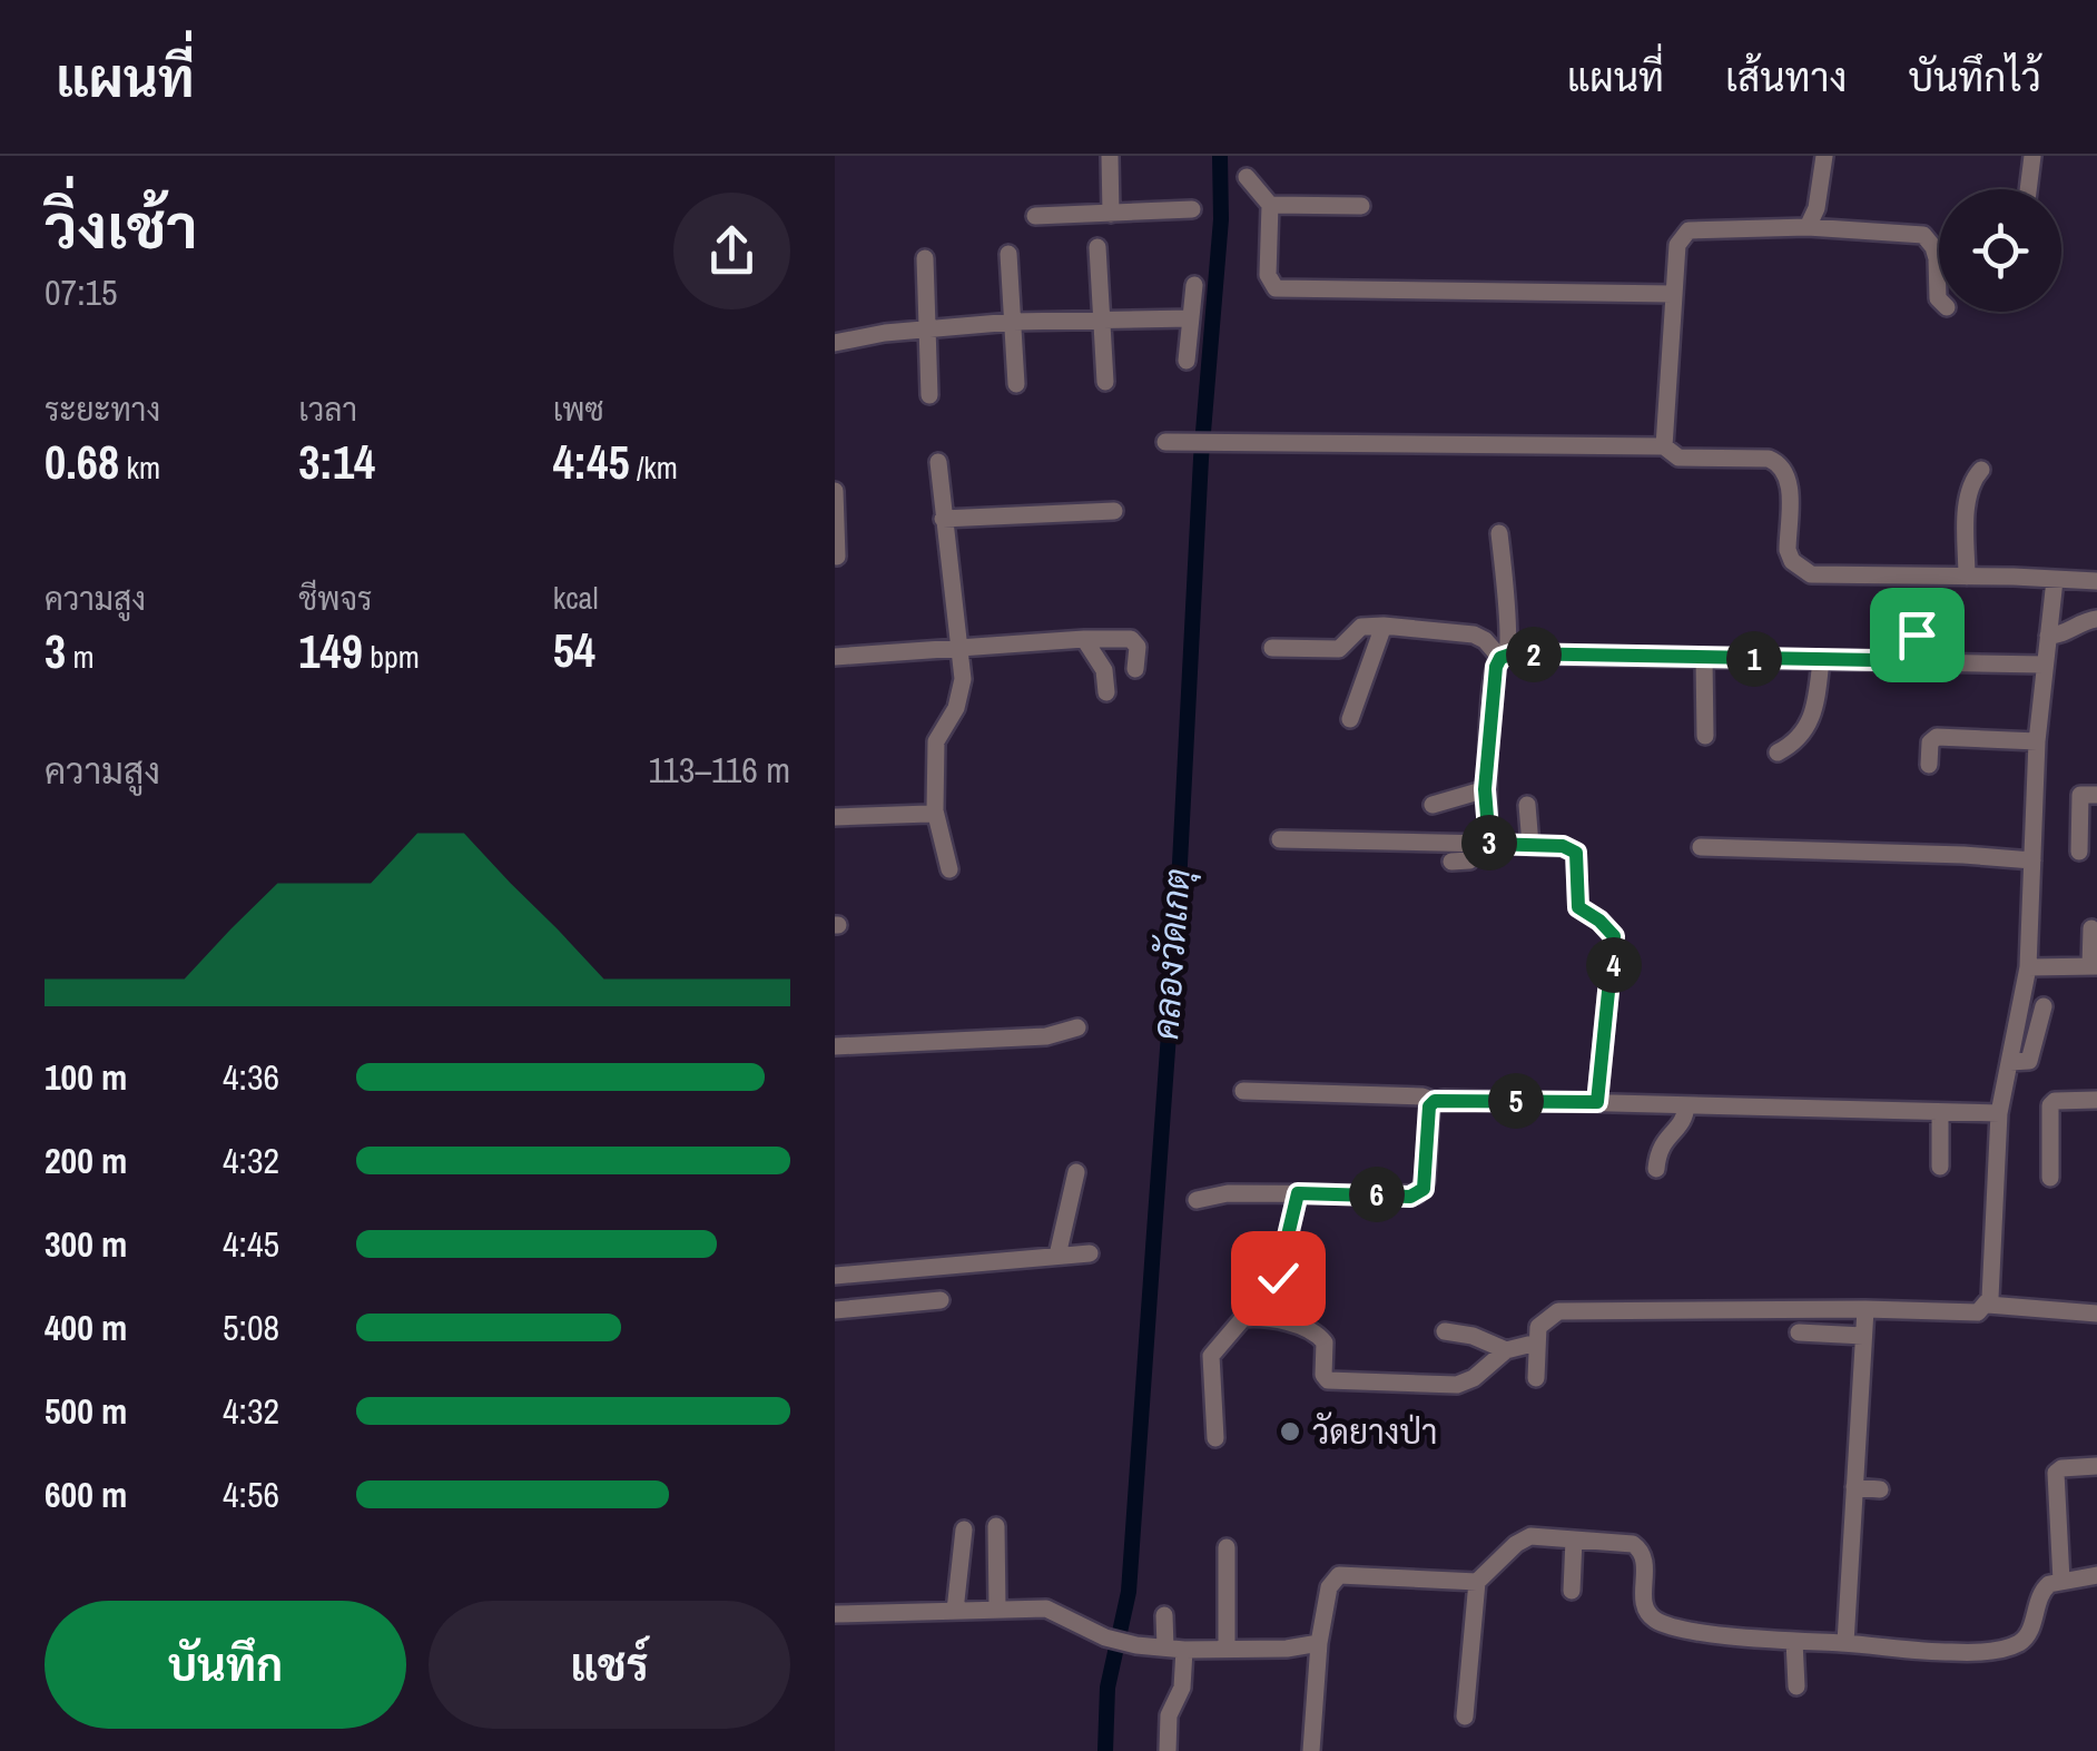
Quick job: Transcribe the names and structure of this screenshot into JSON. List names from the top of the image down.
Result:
{
  "water": ["คลองวัดเกตุ"],
  "places": ["วัดยางป่า"],
  "page": {
    "header": "แผนที่",
    "nav": ["แผนที่", "เส้นทาง", "บันทึกไว้"],
    "heading": ["วิ่งเช้า", "07:15"],
    "stats": [
      ["ระยะทาง", "0.68 km"],
      ["เวลา", "3:14"],
      ["เพซ", "4:45 /km"],
      ["ความสูง", "3 m"],
      ["ชีพจร", "149 bpm"],
      ["kcal", "54"]
    ],
    "pins": [
      "2",
      "1",
      "3",
      "4",
      "5",
      "6"
    ],
    "chart": ["ความสูง", "113–116 m"],
    "list": [
      {
        "name": "100 m",
        "note": "4:36"
      },
      {
        "name": "200 m",
        "note": "4:32"
      },
      {
        "name": "300 m",
        "note": "4:45"
      },
      {
        "name": "400 m",
        "note": "5:08"
      },
      {
        "name": "500 m",
        "note": "4:32"
      },
      {
        "name": "600 m",
        "note": "4:56"
      }
    ],
    "buttons": ["บันทึก", "แชร์"]
  }
}
